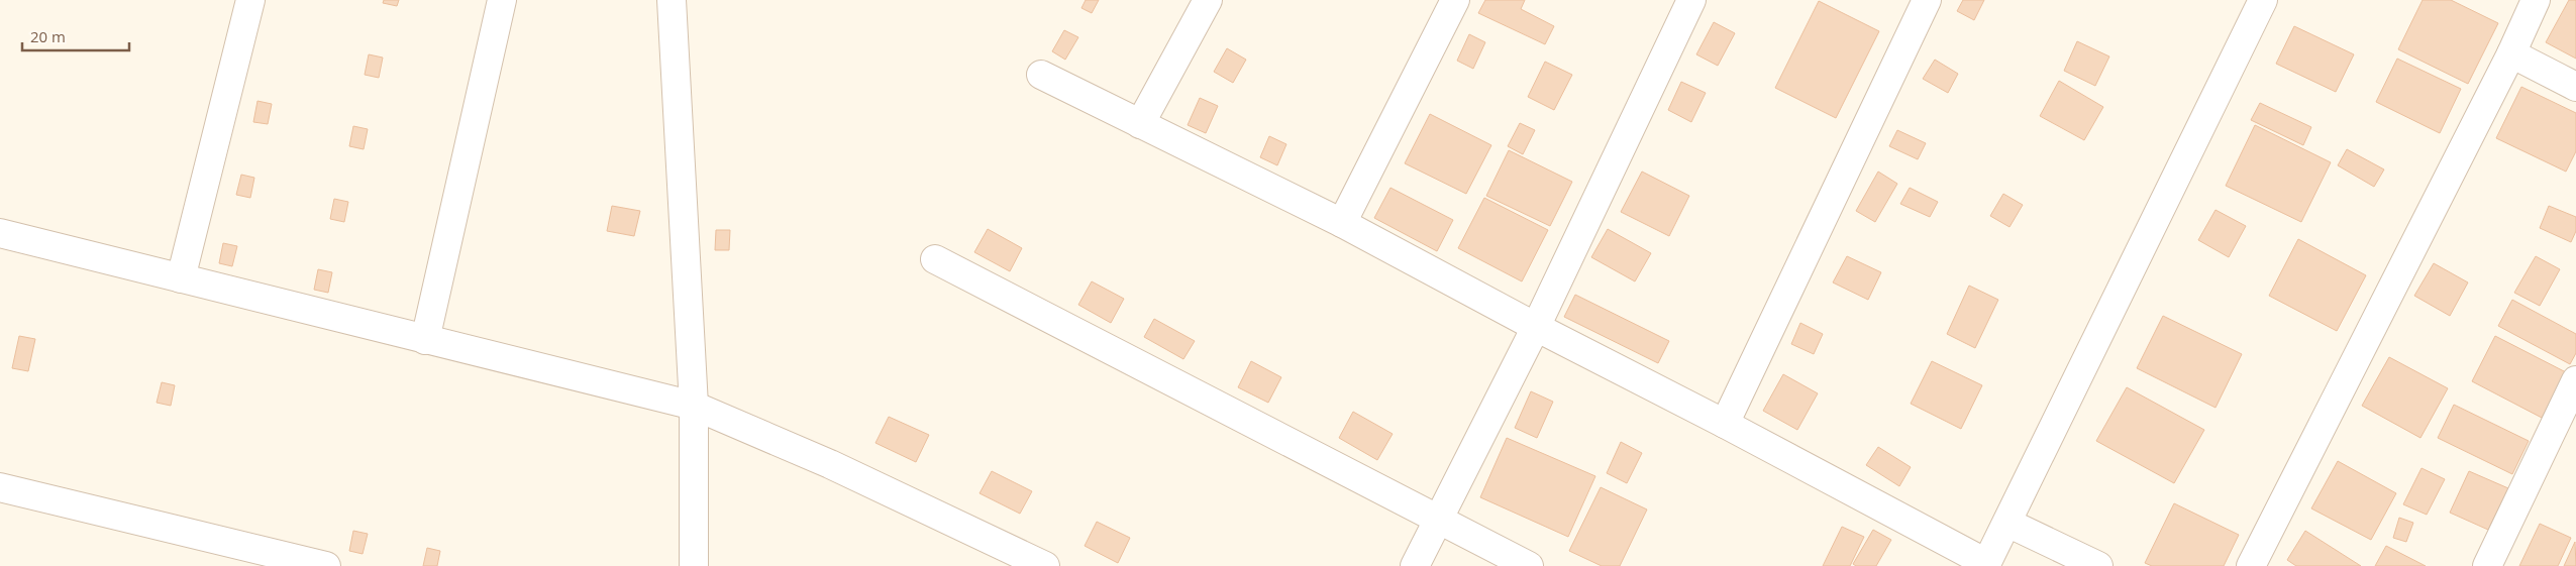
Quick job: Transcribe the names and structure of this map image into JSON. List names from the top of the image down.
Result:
{
  "scale_bar": "20 m"
}
